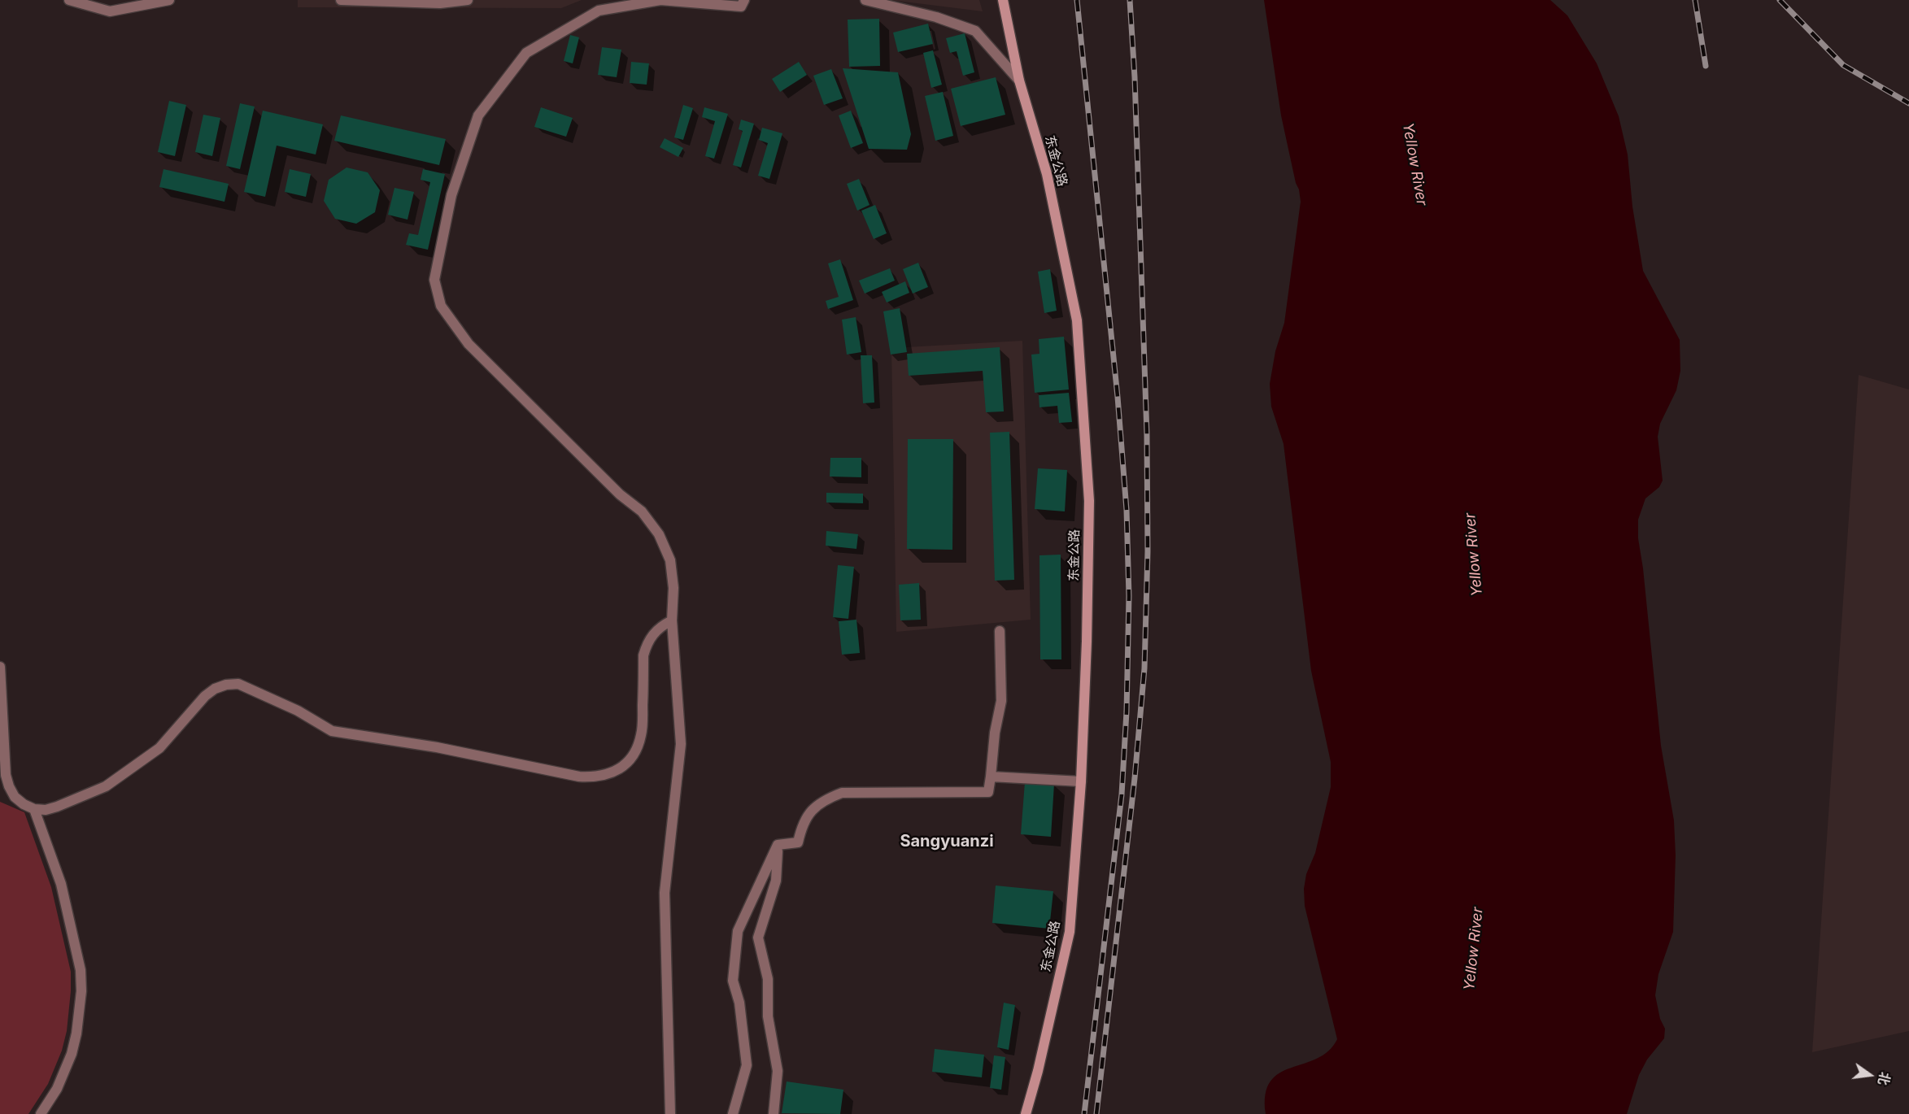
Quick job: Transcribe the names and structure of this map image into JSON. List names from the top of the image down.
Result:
{
  "streets": {
    "main road": ["东金公路"]
  },
  "districts": ["Sangyuanzi"],
  "water": ["Yellow River"],
  "north": "right"
}
